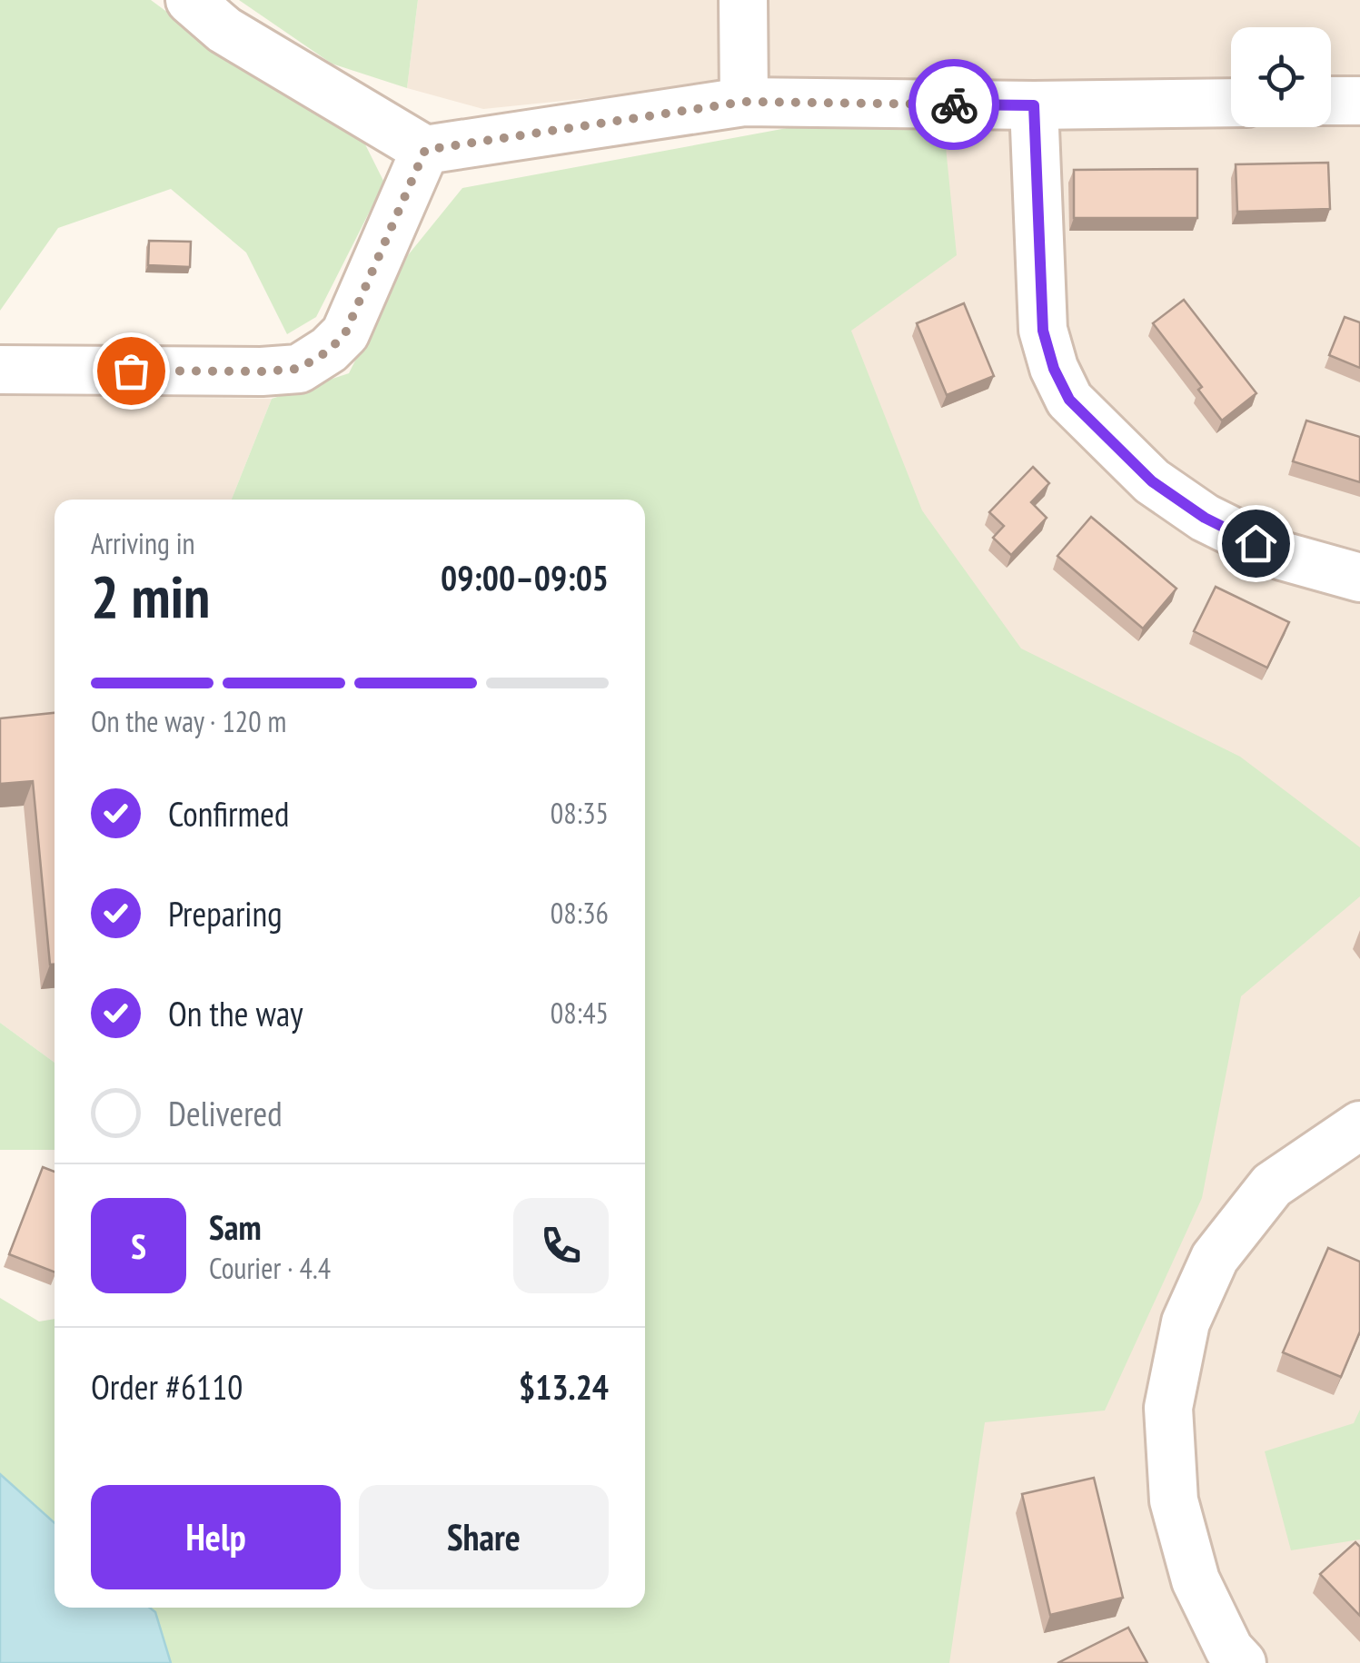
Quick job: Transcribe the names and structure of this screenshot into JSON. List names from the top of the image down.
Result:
{
  "page": {
    "heading": ["2 min", "Arriving in", "09:00–09:05"],
    "panel": [
      "Sam",
      "Courier · 4.4",
      "Order #6110",
      "$13.24"
    ],
    "bar": "On the way · 120 m",
    "list": [
      ["Confirmed", "08:35"],
      ["Preparing", "08:36"],
      ["On the way", "08:45"],
      "Delivered"
    ],
    "round": "S",
    "buttons": ["Help", "Share"]
  }
}
